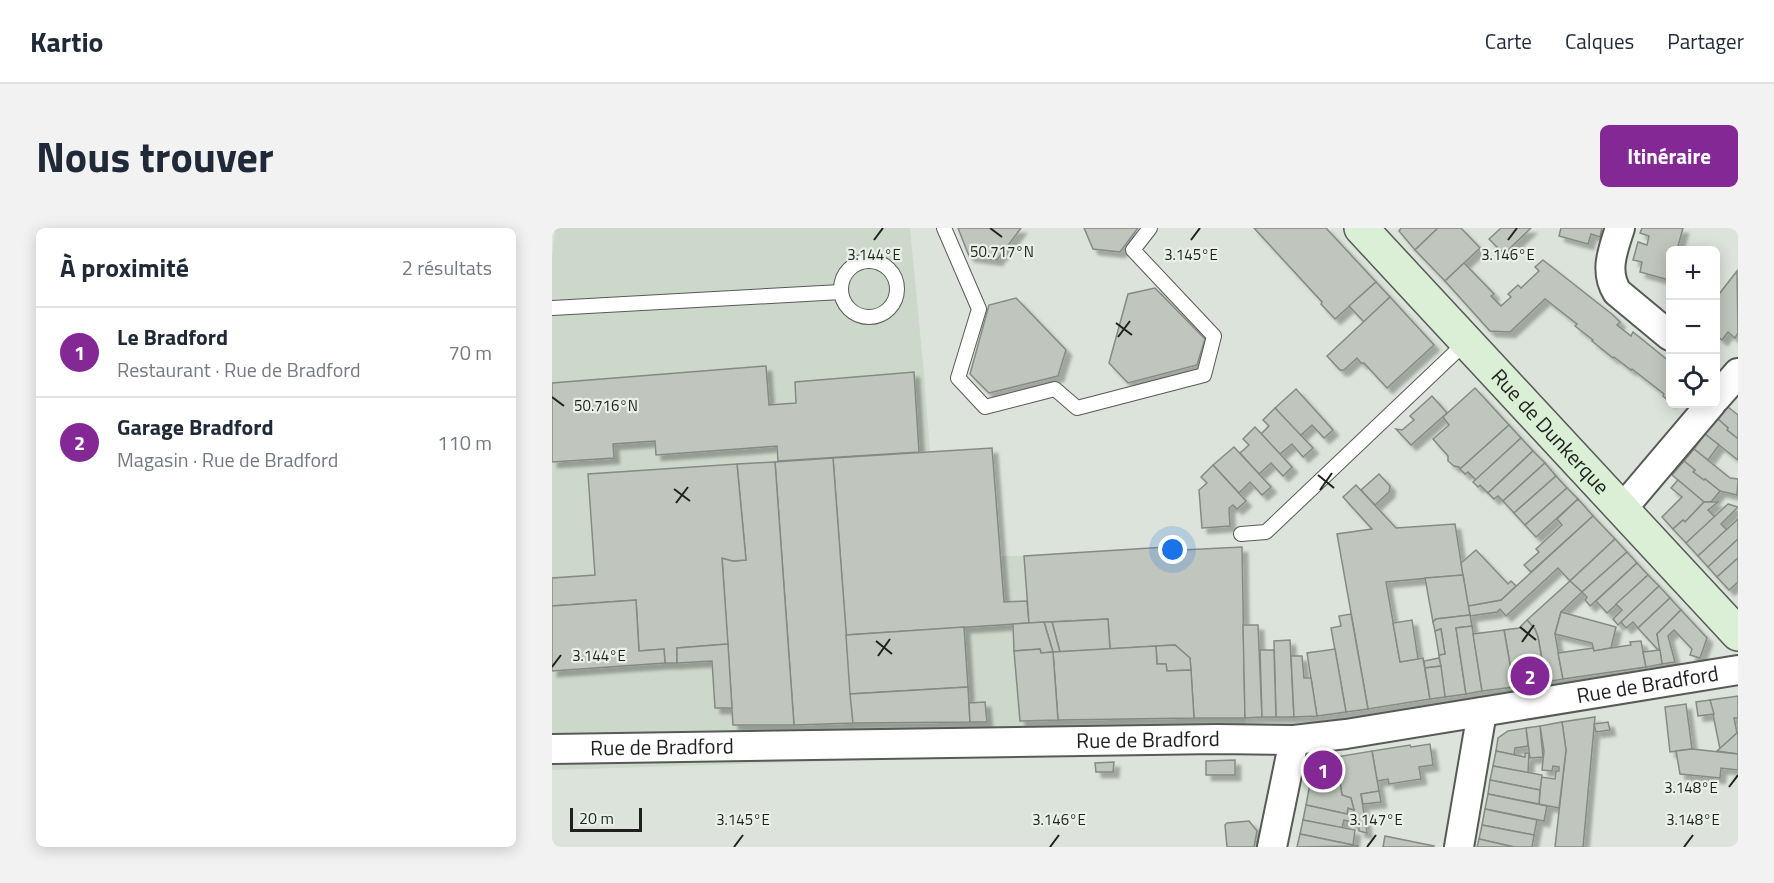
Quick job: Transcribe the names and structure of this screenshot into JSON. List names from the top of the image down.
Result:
{
  "streets": {
    "main road": ["Rue de Dunkerque"],
    "street": ["Rue de Bradford"]
  },
  "scale_bar": "20 m",
  "page": {
    "header": "Kartio",
    "nav": ["Carte", "Calques", "Partager"],
    "title": "Nous trouver",
    "buttons": "Itinéraire",
    "heading": ["À proximité", "2 résultats"],
    "map_buttons": ["+", "−"],
    "list": [
      {
        "mark": "1",
        "name": "Le Bradford",
        "note": "Restaurant · Rue de Bradford",
        "value": "70 m"
      },
      {
        "mark": "2",
        "name": "Garage Bradford",
        "note": "Magasin · Rue de Bradford",
        "value": "110 m"
      }
    ],
    "pins": ["2", "1"],
    "scale": "20 m"
  },
  "coordinates": [
    "50.717°N",
    "3.144°E",
    "3.145°E",
    "3.146°E",
    "50.716°N",
    "3.148°E",
    "3.147°E"
  ]
}
